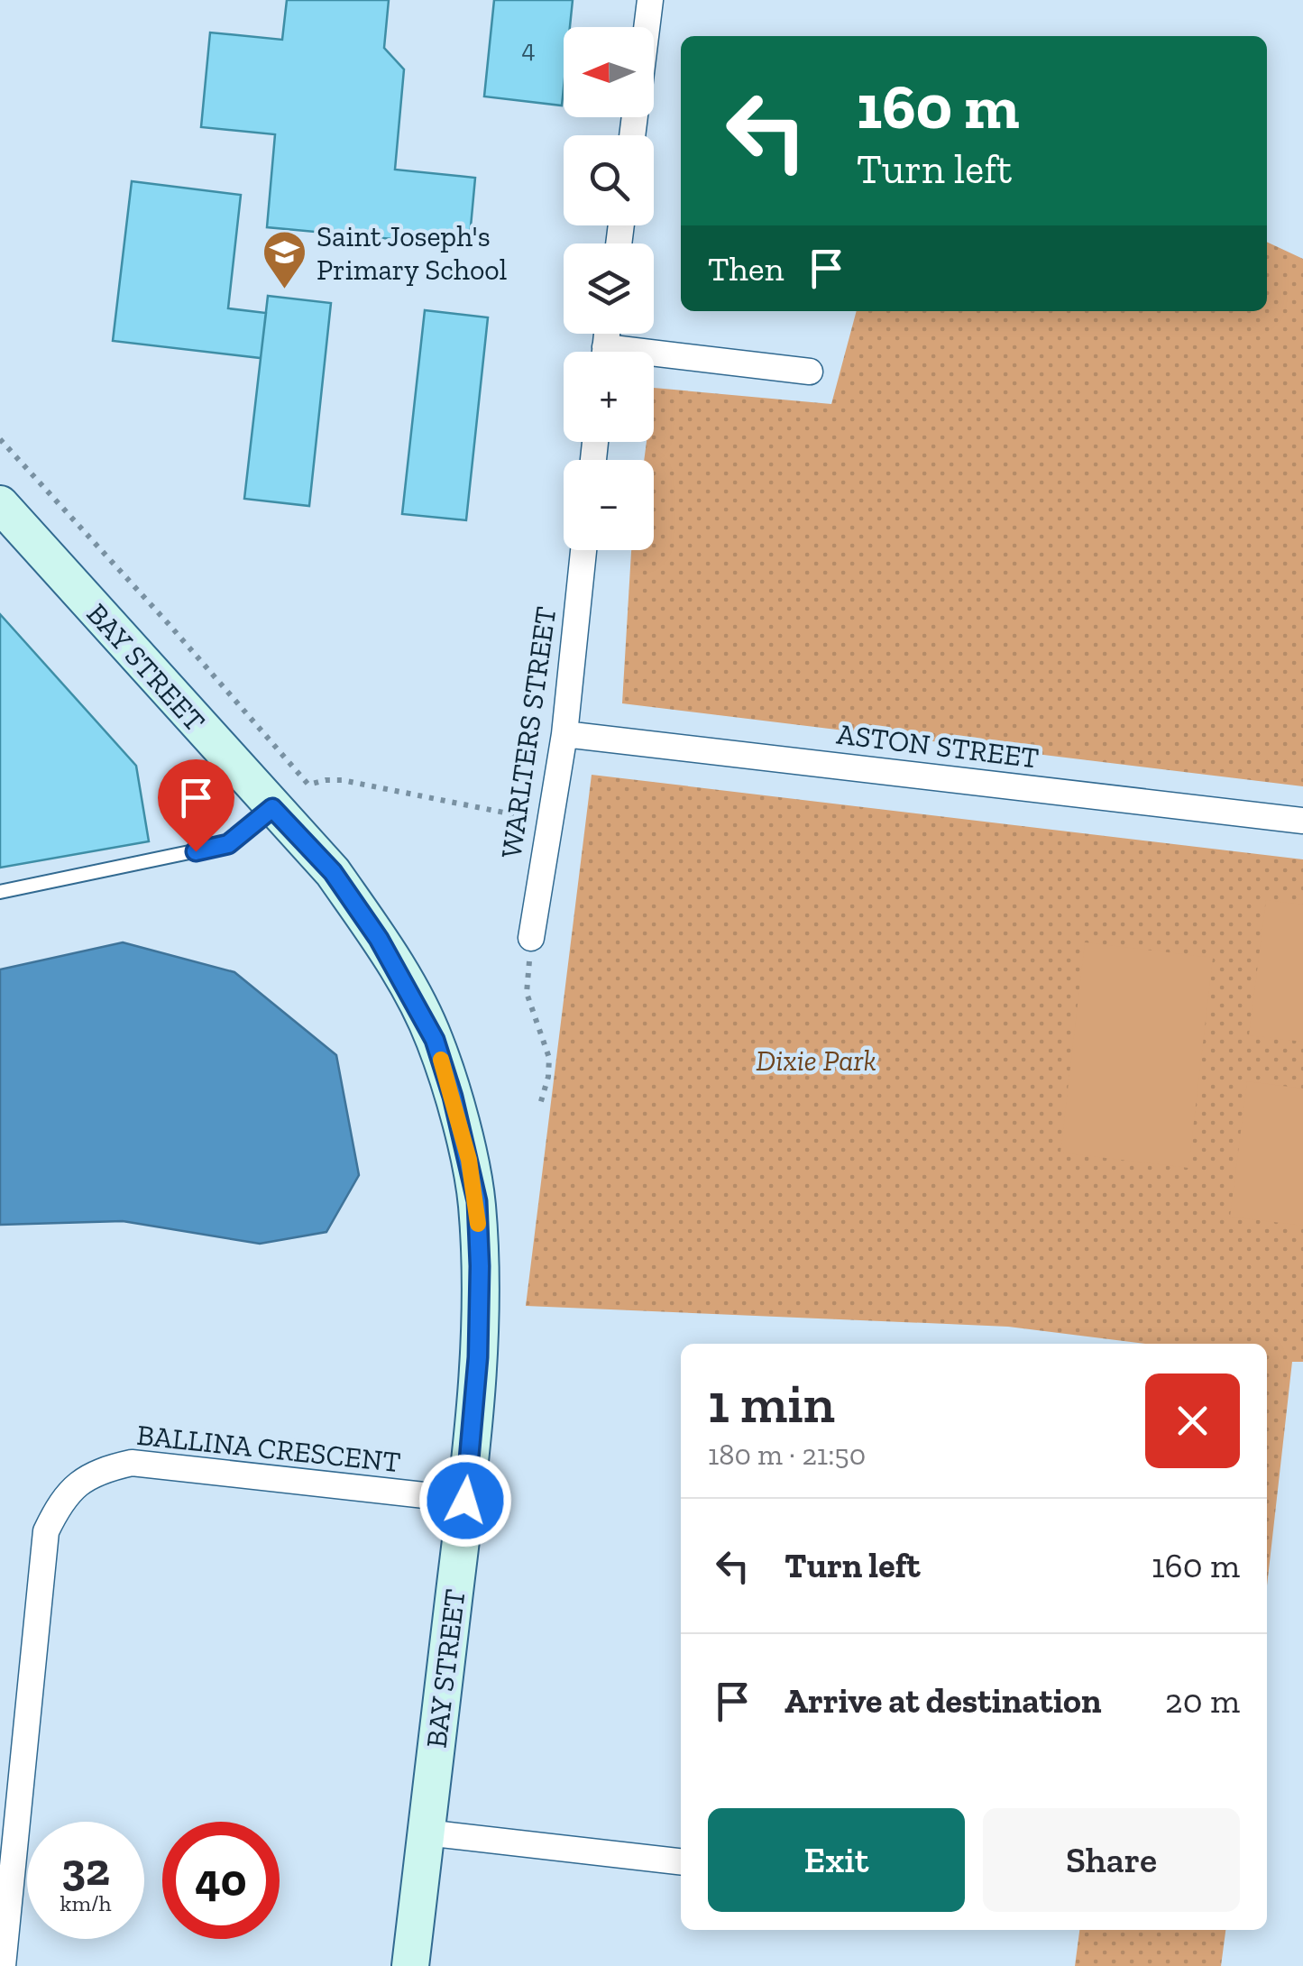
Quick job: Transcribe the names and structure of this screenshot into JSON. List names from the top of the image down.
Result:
{
  "streets": {
    "street": [
      "BAY STREET",
      "WARLTERS STREET",
      "ASTON STREET",
      "BALLINA CRESCENT"
    ]
  },
  "crossings": [
    ["BAY STREET", "BALLINA CRESCENT"],
    ["WARLTERS STREET", "ASTON STREET"]
  ],
  "parks": ["Dixie Park"],
  "places": {
    "school or university": ["Saint Joseph's Primary School"]
  },
  "house_numbers": ["4"],
  "north": "left",
  "page": {
    "map_buttons": ["+", "−"],
    "turn": ["160 m", "Turn left"],
    "then": "Then",
    "heading": ["1 min", "180 m · 21:50"],
    "list": [
      {
        "name": "Turn left",
        "value": "160 m"
      },
      {
        "name": "Arrive at destination",
        "value": "20 m"
      }
    ],
    "buttons": ["Exit", "Share"],
    "speed": "32 km/h",
    "limit": "40"
  }
}
